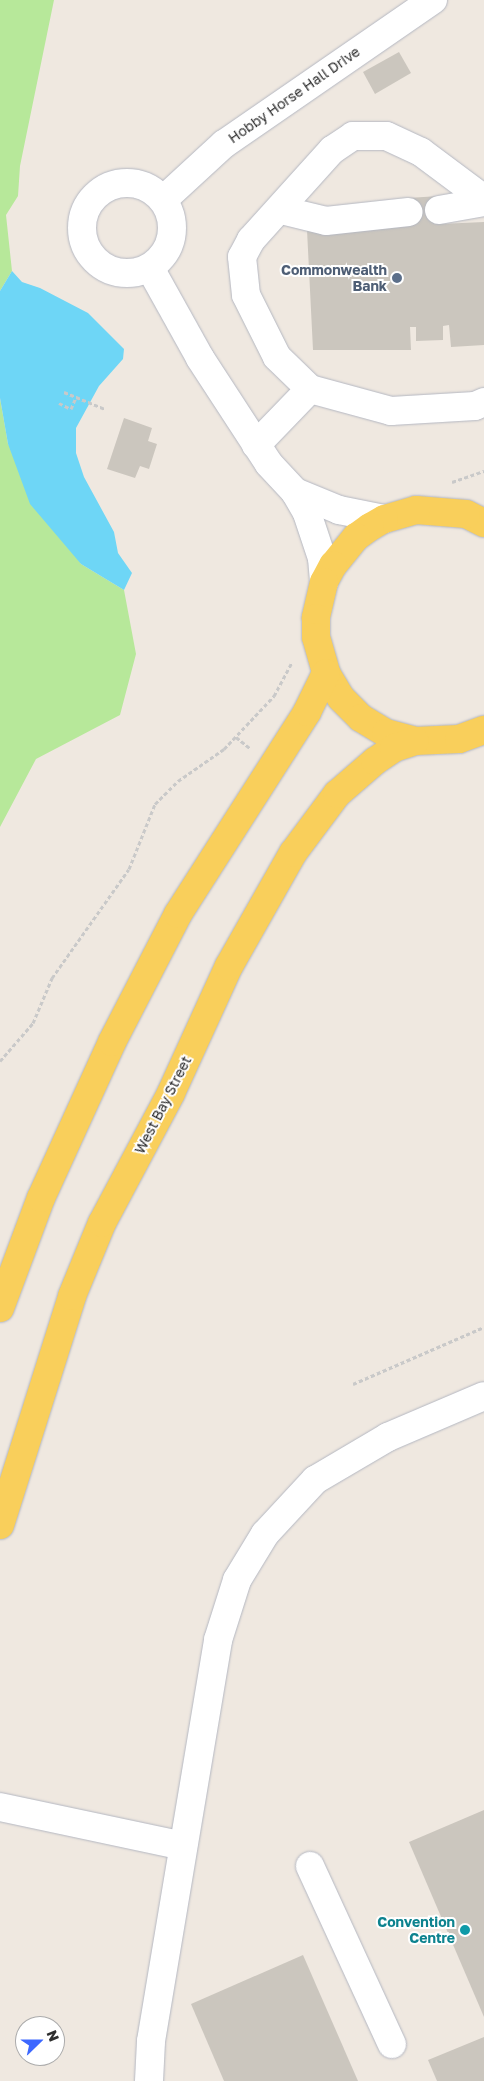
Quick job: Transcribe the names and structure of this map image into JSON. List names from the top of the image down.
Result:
{
  "streets": {
    "main road": ["West Bay Street"],
    "street": ["Hobby Horse Hall Drive"]
  },
  "places": ["Commonwealth Bank", "Convention Centre"],
  "north": "right"
}
